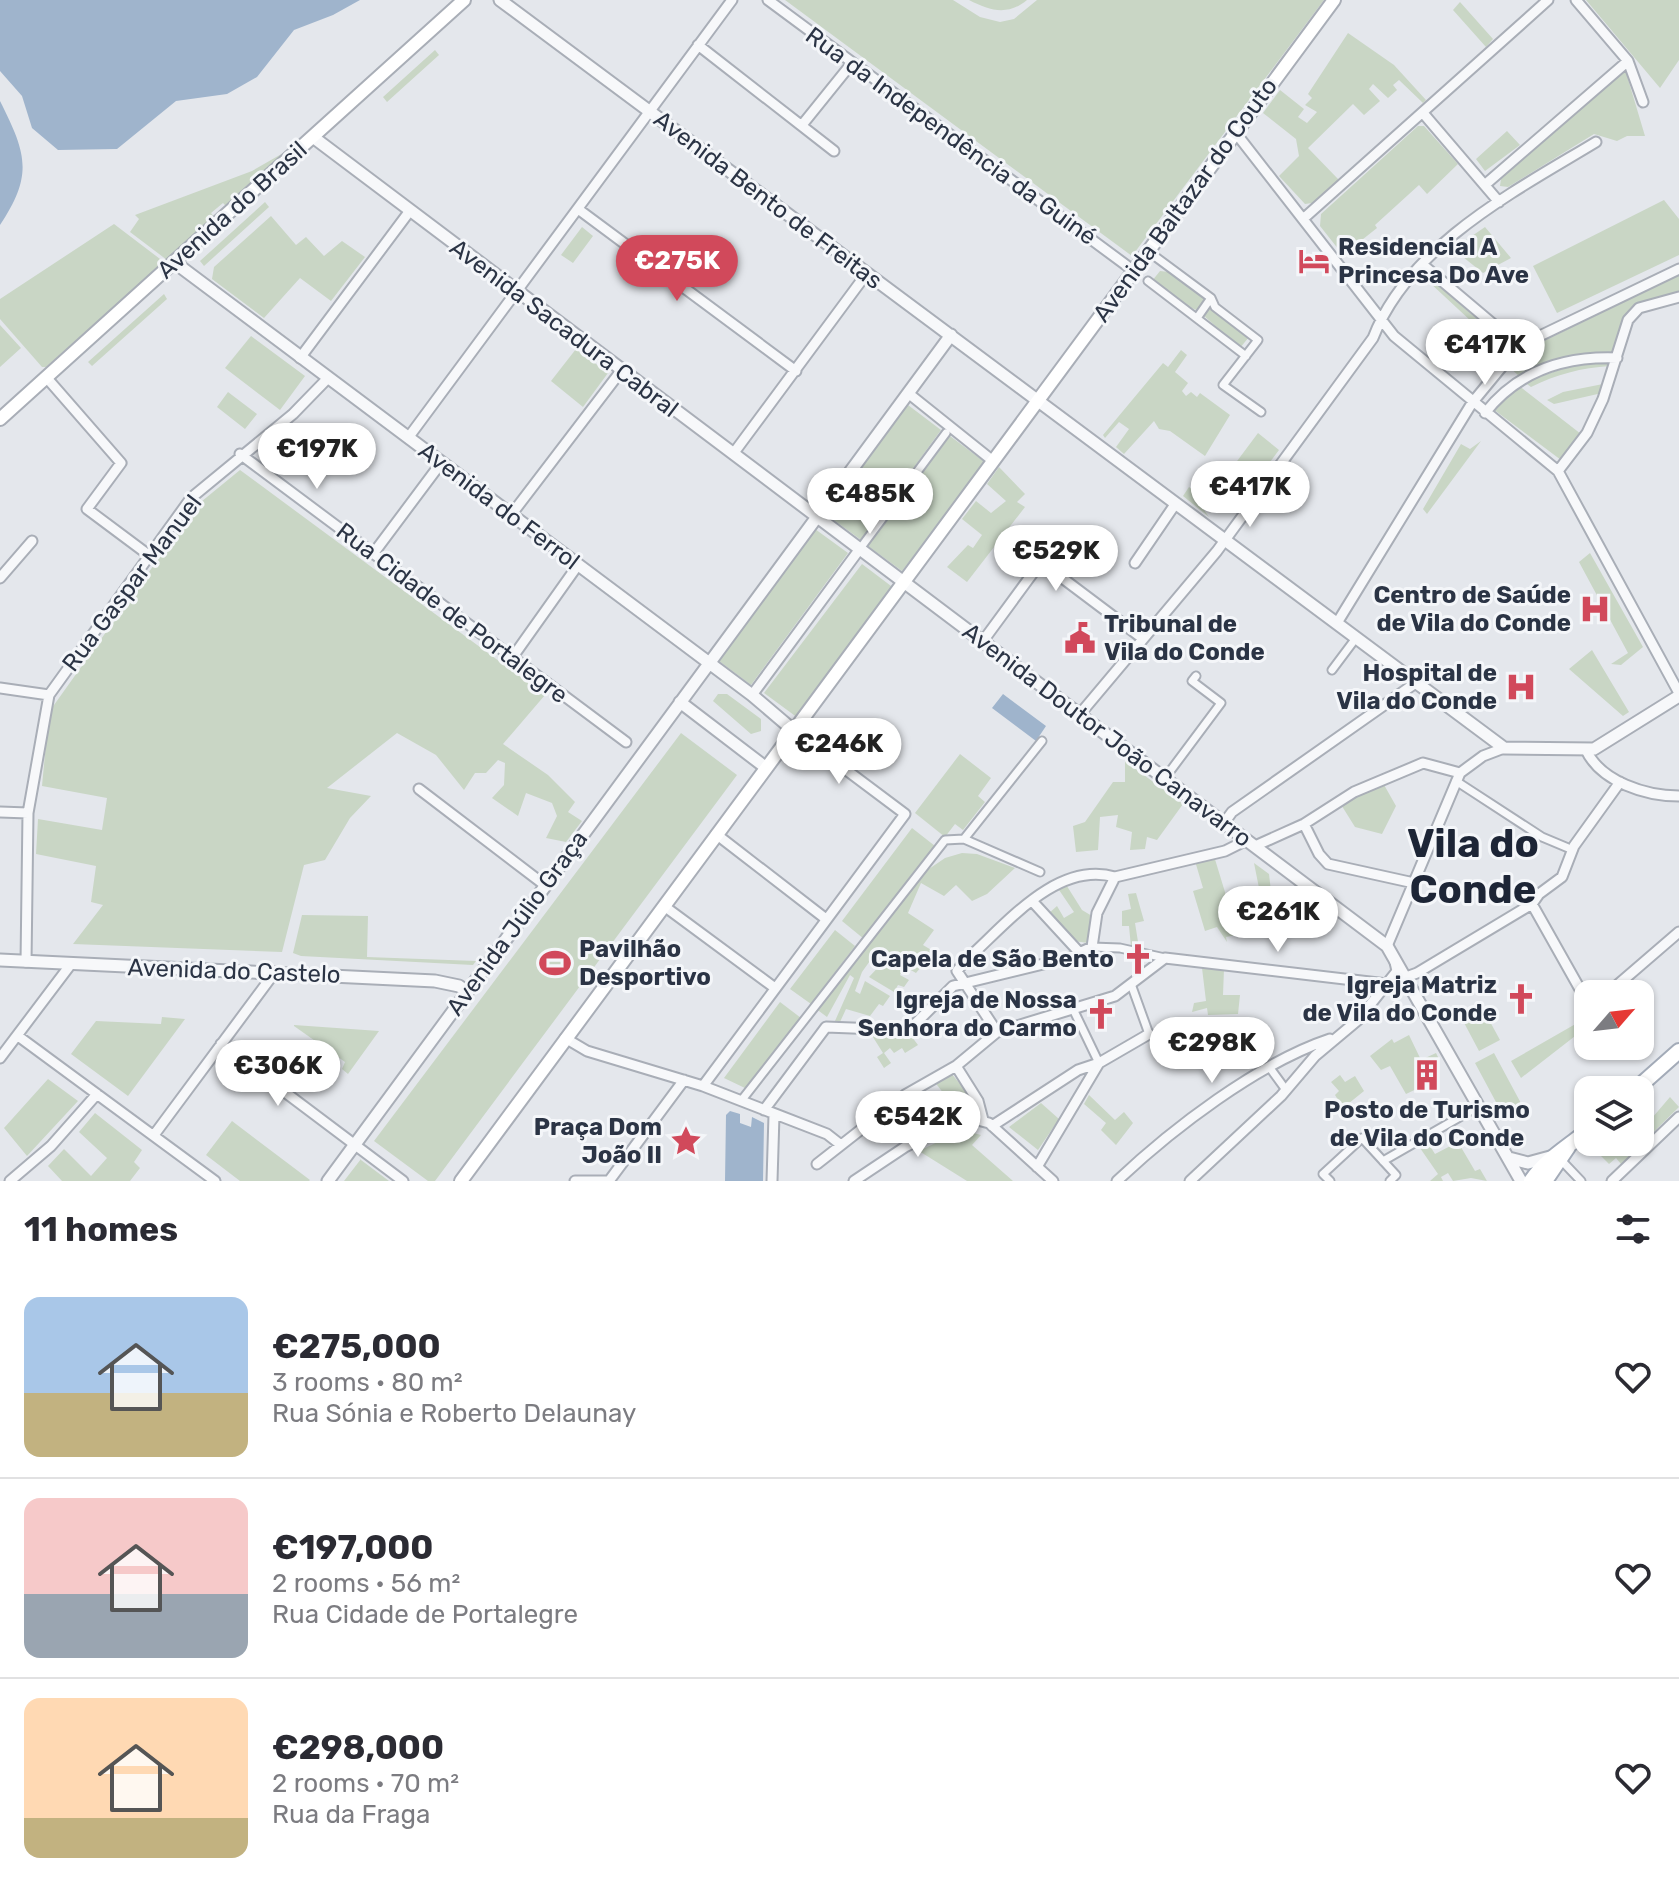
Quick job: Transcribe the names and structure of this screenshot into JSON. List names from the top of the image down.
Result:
{
  "streets": {
    "main road": ["Avenida Baltazar do Couto", "Avenida do Brasil"],
    "street": [
      "Rua da Independência da Guiné",
      "Avenida Bento de Freitas",
      "Avenida Sacadura Cabral",
      "Avenida do Ferrol",
      "Rua Gaspar Manuel",
      "Rua Cidade de Portalegre",
      "Avenida Doutor João Canavarro",
      "Avenida Júlio Graça",
      "Avenida do Castelo"
    ]
  },
  "crossings": [
    ["Rua da Independência da Guiné", "Avenida Baltazar do Couto"],
    ["Avenida Bento de Freitas", "Avenida Baltazar do Couto"],
    ["Avenida Bento de Freitas", "Avenida Júlio Graça"],
    ["Avenida do Brasil", "Avenida Sacadura Cabral"],
    ["Avenida do Brasil", "Avenida do Ferrol"],
    ["Avenida Sacadura Cabral", "Avenida Júlio Graça"],
    ["Avenida do Ferrol", "Rua Gaspar Manuel"],
    ["Avenida do Ferrol", "Avenida Júlio Graça"],
    ["Rua Gaspar Manuel", "Rua Cidade de Portalegre"],
    ["Avenida Júlio Graça", "Avenida do Castelo"]
  ],
  "districts": ["Vila do Conde"],
  "places": {
    "hotel": ["Residencial A Princesa Do Ave"],
    "hospital": ["Centro de Saúde de Vila do Conde", "Hospital de Vila do Conde"],
    "public building": ["Tribunal de Vila do Conde"],
    "church": ["Capela de São Bento", "Igreja Matriz de Vila do Conde", "Igreja de Nossa Senhora do Carmo"],
    "sports": ["Pavilhão Desportivo"],
    "building": ["Posto de Turismo de Vila do Conde"],
    "place": ["Praça Dom João II"]
  },
  "north": "top right",
  "page": {
    "price": [
      "€275K",
      "€417K",
      "€197K",
      "€417K",
      "€485K",
      "€529K",
      "€246K",
      "€261K",
      "€298K",
      "€306K",
      "€542K"
    ],
    "heading": "11 homes",
    "list": [
      {
        "name": "€275,000",
        "note": "3 rooms · 80 m² · Rua Sónia e Roberto Delaunay"
      },
      {
        "name": "€197,000",
        "note": "2 rooms · 56 m² · Rua Cidade de Portalegre"
      },
      {
        "name": "€298,000",
        "note": "2 rooms · 70 m² · Rua da Fraga"
      }
    ]
  }
}
